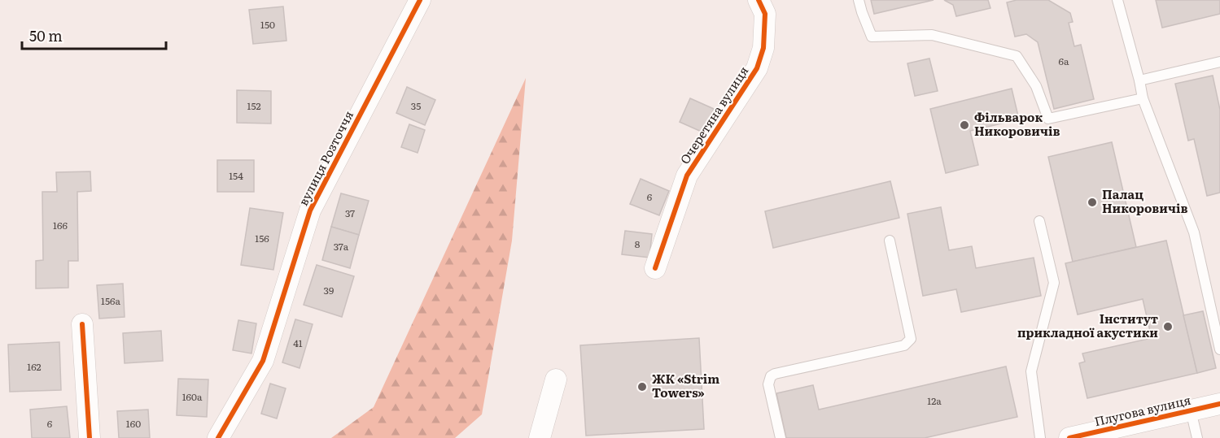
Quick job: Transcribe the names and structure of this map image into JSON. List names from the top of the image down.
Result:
{
  "streets": {
    "street": ["Очеретяна вулиця", "вулиця Розточчя", "Плугова вулиця"]
  },
  "places": [
    "Фільварок Никоровичів",
    "Палац Никоровичів",
    "Інститут прикладної акустики",
    "ЖК «Strim Towers»"
  ],
  "house_numbers": [
    "150",
    "6а",
    "152",
    "35",
    "154",
    "6",
    "37",
    "166",
    "156",
    "8",
    "37а",
    "39",
    "156а",
    "41",
    "162",
    "160а",
    "12а",
    "6",
    "160"
  ],
  "scale_bar": "50 m"
}
